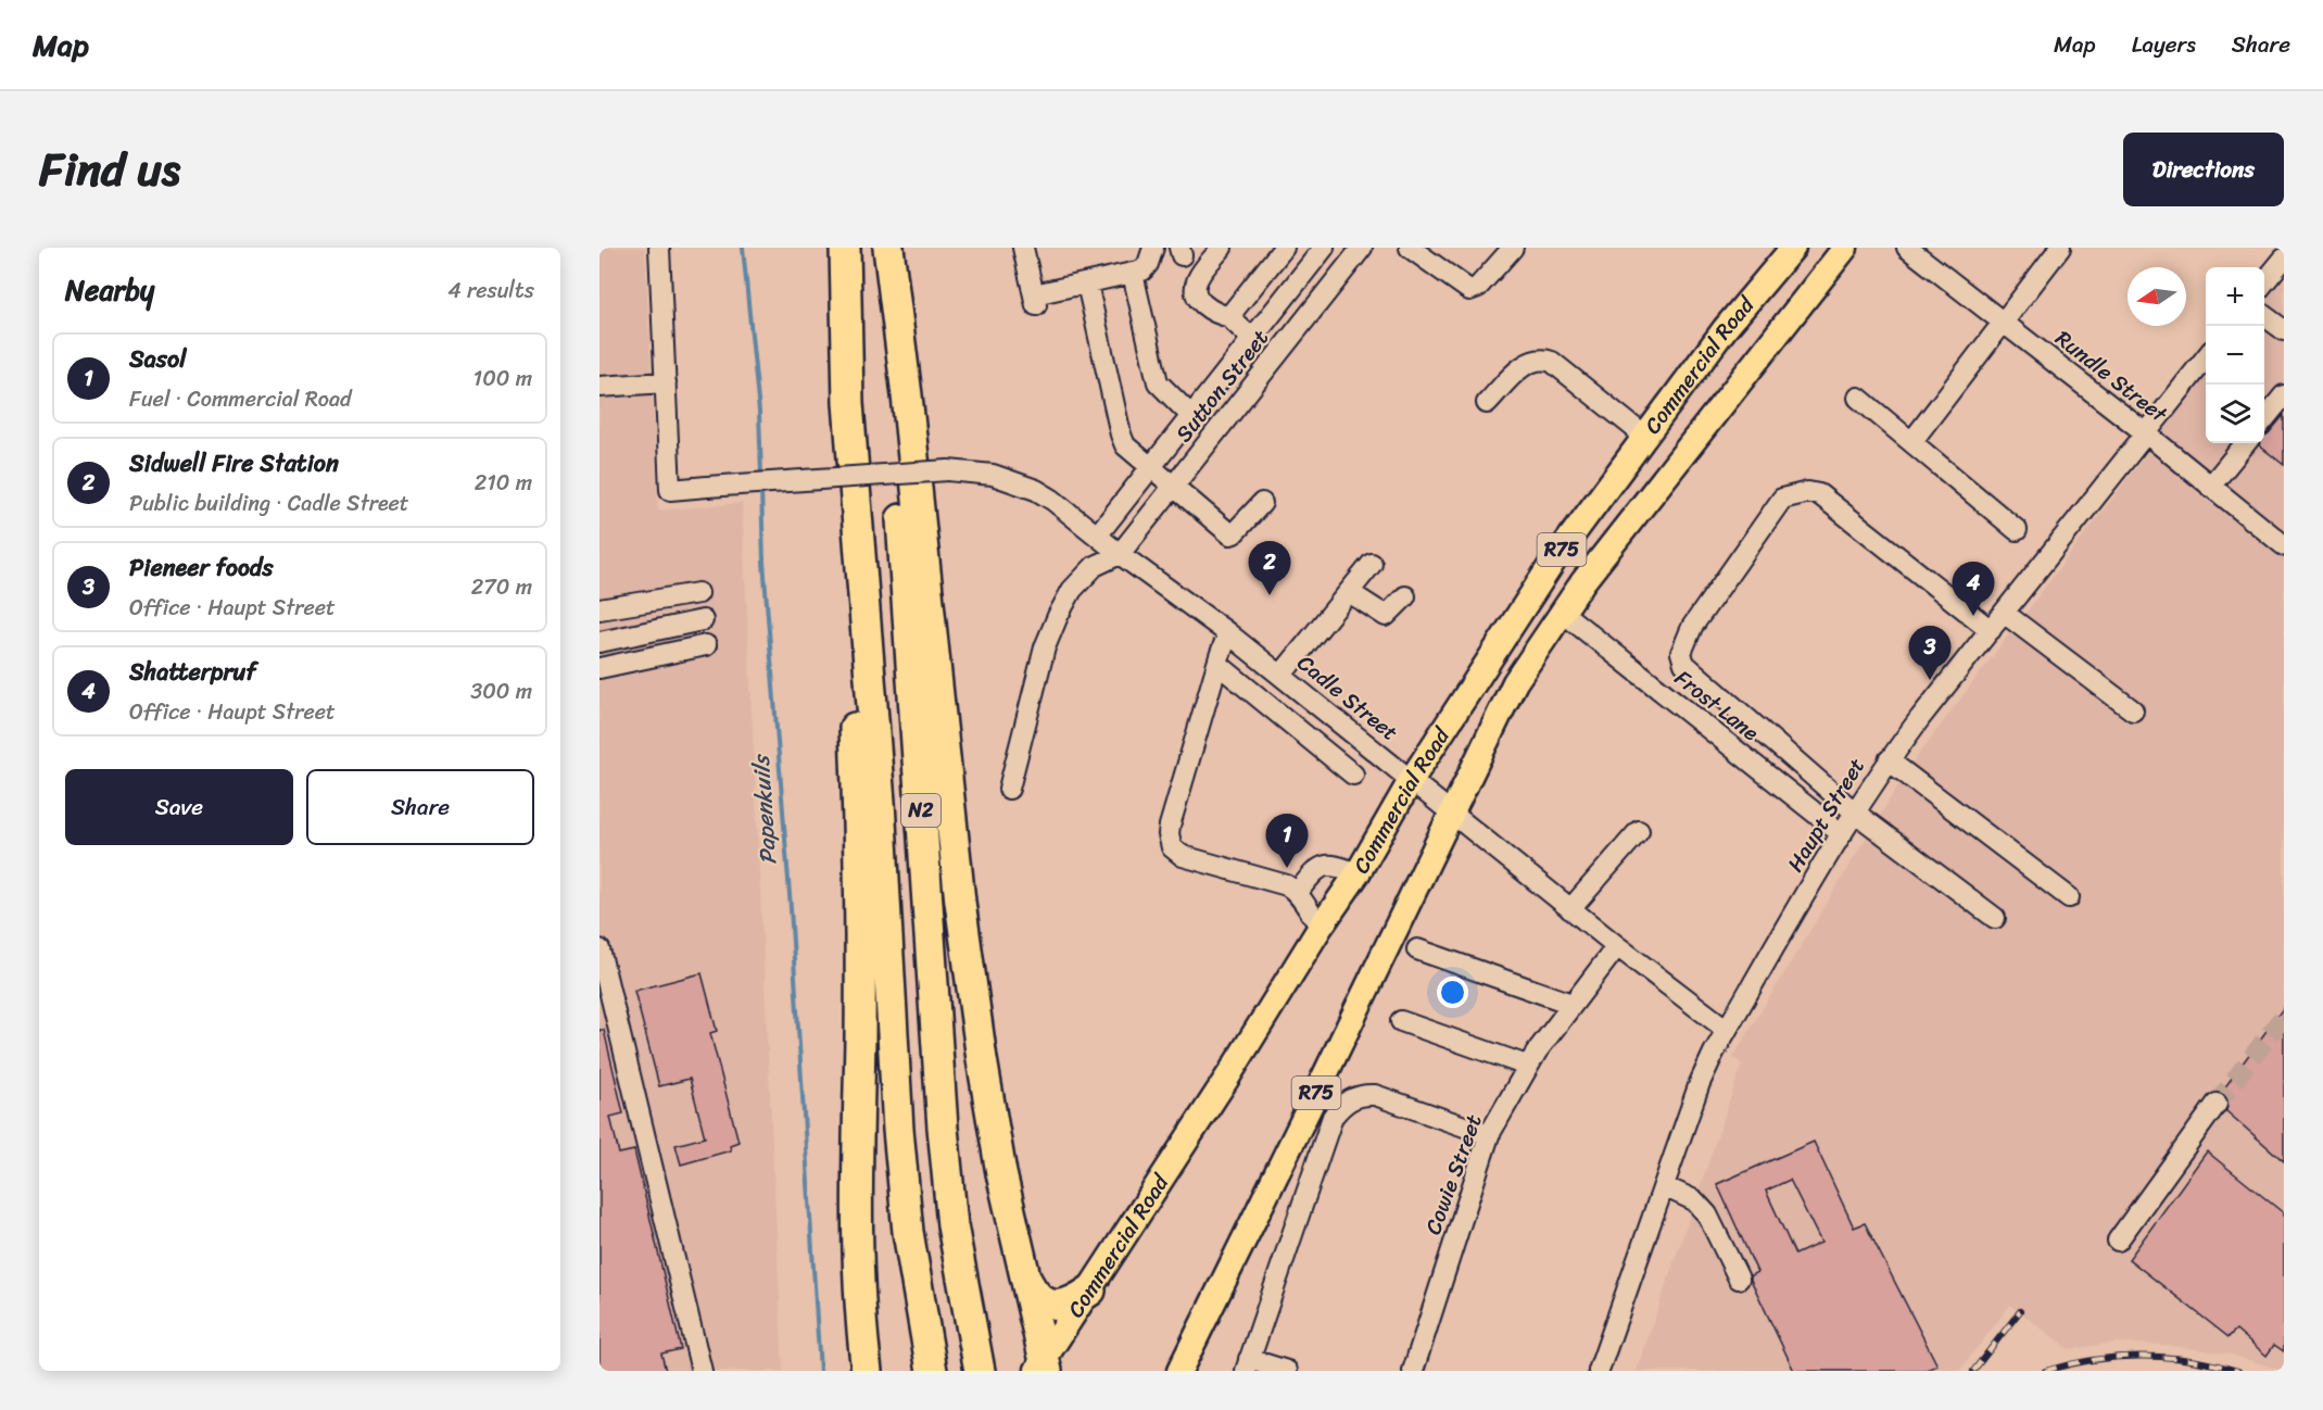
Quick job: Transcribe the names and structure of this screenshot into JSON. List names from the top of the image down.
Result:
{
  "streets": {
    "highway": ["N2"],
    "main road": ["Commercial Road", "R75"],
    "street": [
      "Rundle Street",
      "Sutton Street",
      "Cadle Street",
      "Frost Lane",
      "Haupt Street",
      "Cowie Street"
    ]
  },
  "crossings": [
    ["Commercial Road", "Cadle Street"],
    ["Commercial Road", "Frost Lane"],
    ["Rundle Street", "Haupt Street"],
    ["Sutton Street", "Cadle Street"],
    ["Cadle Street", "Haupt Street"],
    ["Cadle Street", "Cowie Street"],
    ["Frost Lane", "Haupt Street"]
  ],
  "water": ["Papenkuils"],
  "north": "left",
  "page": {
    "header": "Map",
    "nav": ["Map", "Layers", "Share"],
    "title": "Find us",
    "buttons": [
      "Directions",
      ["Save", "Share"]
    ],
    "heading": ["Nearby", "4 results"],
    "map_buttons": ["+", "−"],
    "list": [
      {
        "mark": "1",
        "name": "Sasol",
        "note": "Fuel · Commercial Road",
        "value": "100 m"
      },
      {
        "mark": "2",
        "name": "Sidwell Fire Station",
        "note": "Public building · Cadle Street",
        "value": "210 m"
      },
      {
        "mark": "3",
        "name": "Pieneer foods",
        "note": "Office · Haupt Street",
        "value": "270 m"
      },
      {
        "mark": "4",
        "name": "Shatterpruf",
        "note": "Office · Haupt Street",
        "value": "300 m"
      }
    ],
    "pins": [
      "2",
      "4",
      "3",
      "1"
    ]
  }
}
